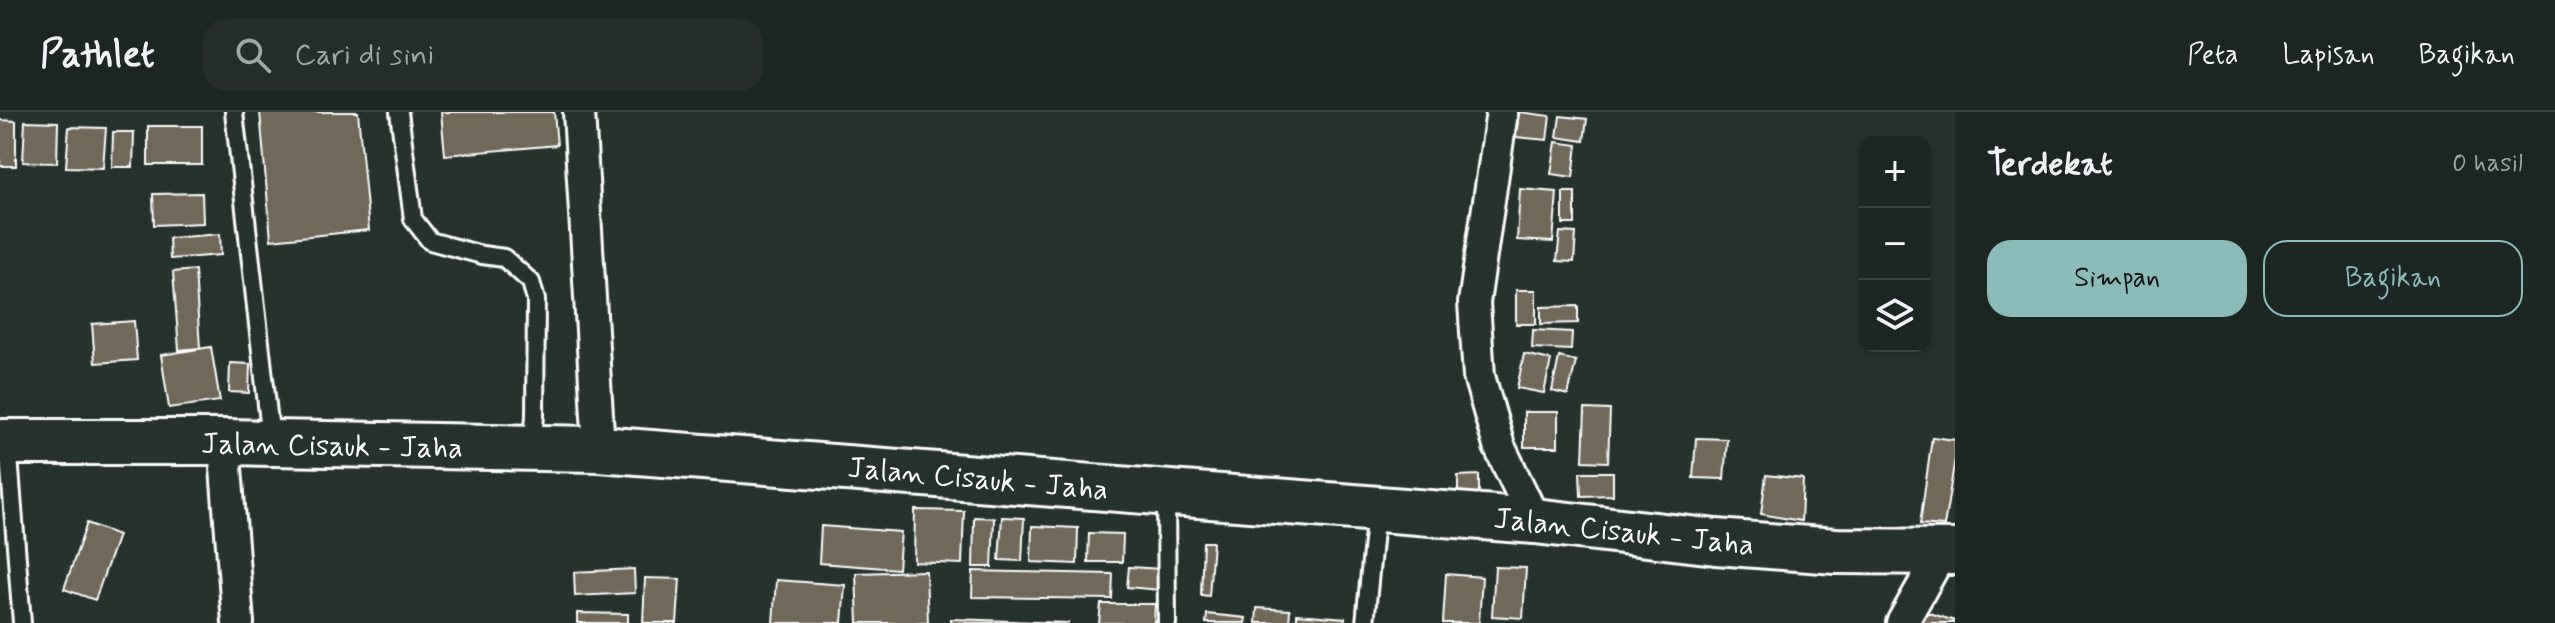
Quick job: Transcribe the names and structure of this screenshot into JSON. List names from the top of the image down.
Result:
{
  "streets": {
    "main road": ["Jalan Cisauk - Jaha"]
  },
  "page": {
    "header": "Pathlet",
    "search": "Cari di sini",
    "nav": ["Peta", "Lapisan", "Bagikan"],
    "heading": ["Terdekat", "0 hasil"],
    "map_buttons": ["+", "−"],
    "buttons": ["Simpan", "Bagikan"]
  }
}
